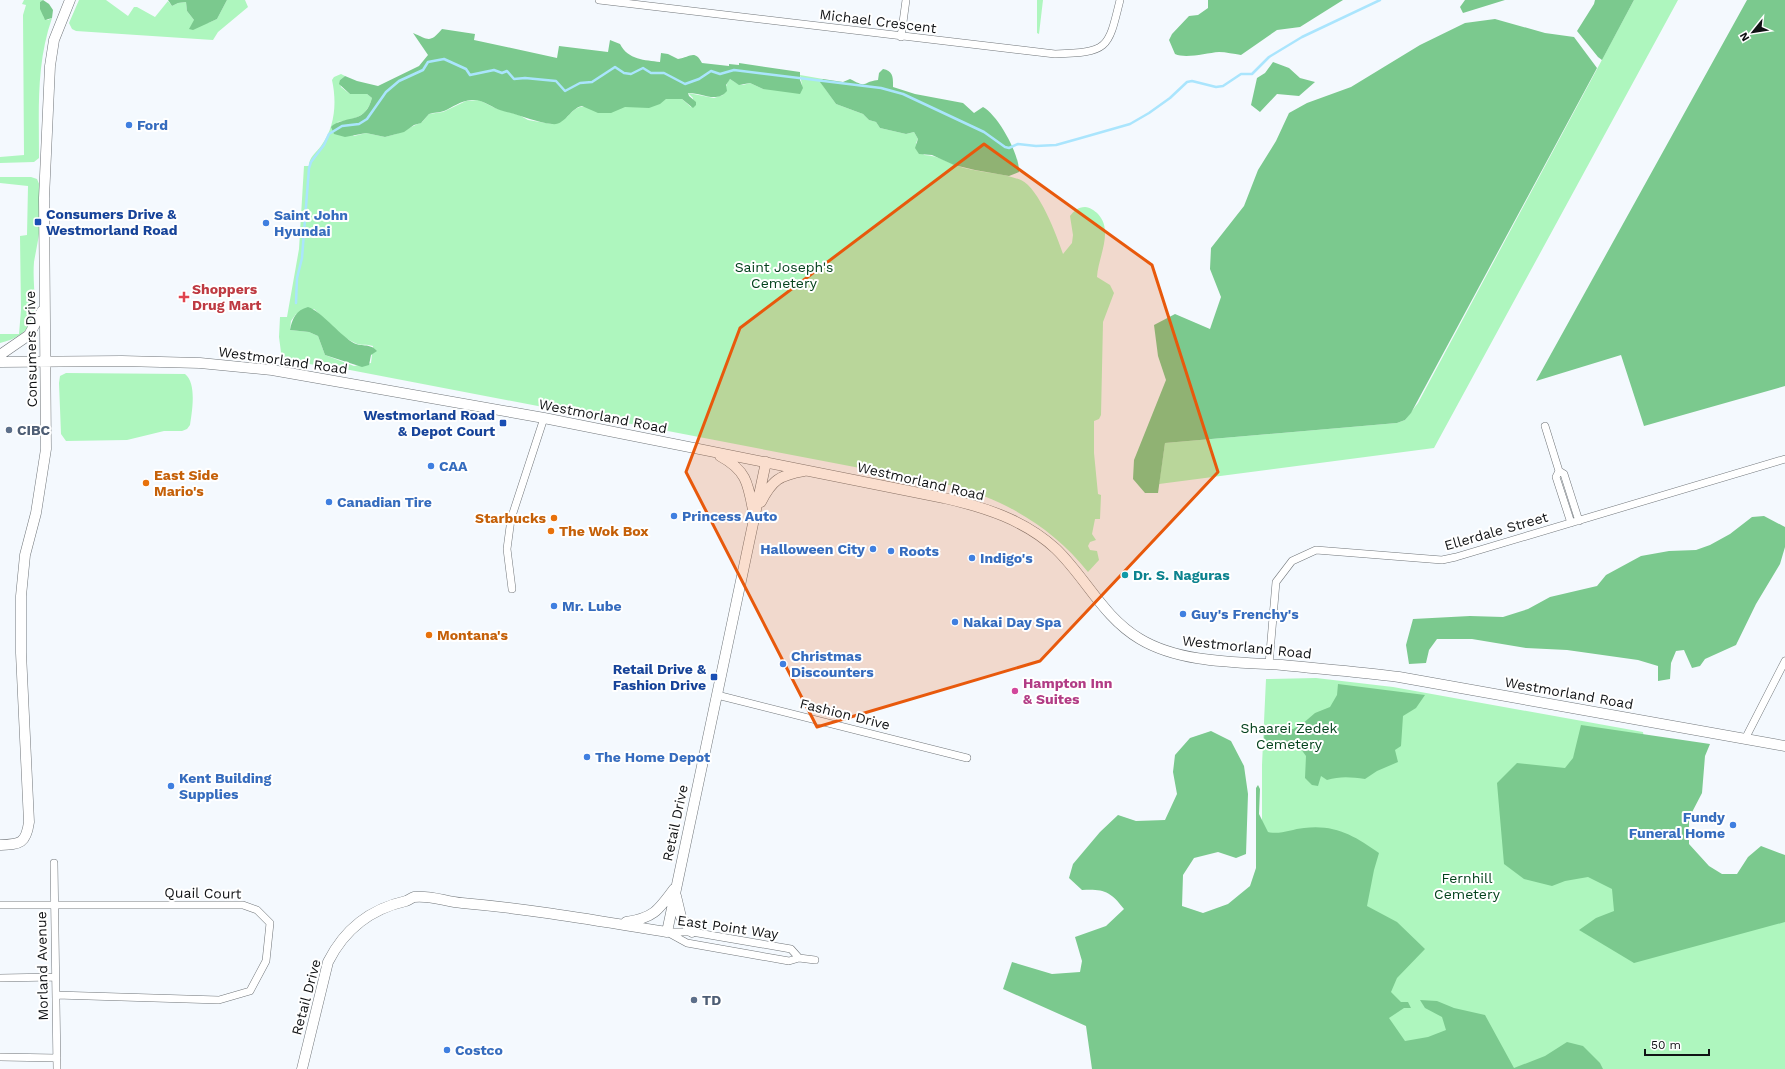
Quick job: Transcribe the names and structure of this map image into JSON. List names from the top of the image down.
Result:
{
  "streets": {
    "street": [
      "Michael Crescent",
      "Consumers Drive",
      "Westmorland Road",
      "Ellerdale Street",
      "Fashion Drive",
      "Retail Drive",
      "Quail Court",
      "East Point Way",
      "Morland Avenue"
    ]
  },
  "crossings": [
    ["Consumers Drive", "Westmorland Road"],
    ["Westmorland Road", "Ellerdale Street"],
    ["Westmorland Road", "Retail Drive"],
    ["Fashion Drive", "Retail Drive"],
    ["Retail Drive", "East Point Way"],
    ["Quail Court", "Morland Avenue"]
  ],
  "parks": ["Saint Joseph's Cemetery", "Shaarei Zedek Cemetery", "Fernhill Cemetery"],
  "places": {
    "other": [
      "Ford",
      "Saint John Hyundai",
      "CIBC",
      "CAA",
      "East Side Mario's",
      "Canadian Tire",
      "Princess Auto",
      "Starbucks",
      "The Wok Box",
      "Halloween City",
      "Roots",
      "Indigo's",
      "Dr. S. Naguras",
      "Mr. Lube",
      "Guy's Frenchy's",
      "Nakai Day Spa",
      "Montana's",
      "Christmas Discounters",
      "Hampton Inn & Suites",
      "The Home Depot",
      "Kent Building Supplies",
      "Fundy Funeral Home",
      "TD",
      "Costco"
    ],
    "transit": ["Consumers Drive & Westmorland Road", "Westmorland Road & Depot Court", "Retail Drive & Fashion Drive"],
    "health": ["Shoppers Drug Mart"]
  },
  "scale_bar": "50 m",
  "north": "bottom left"
}
